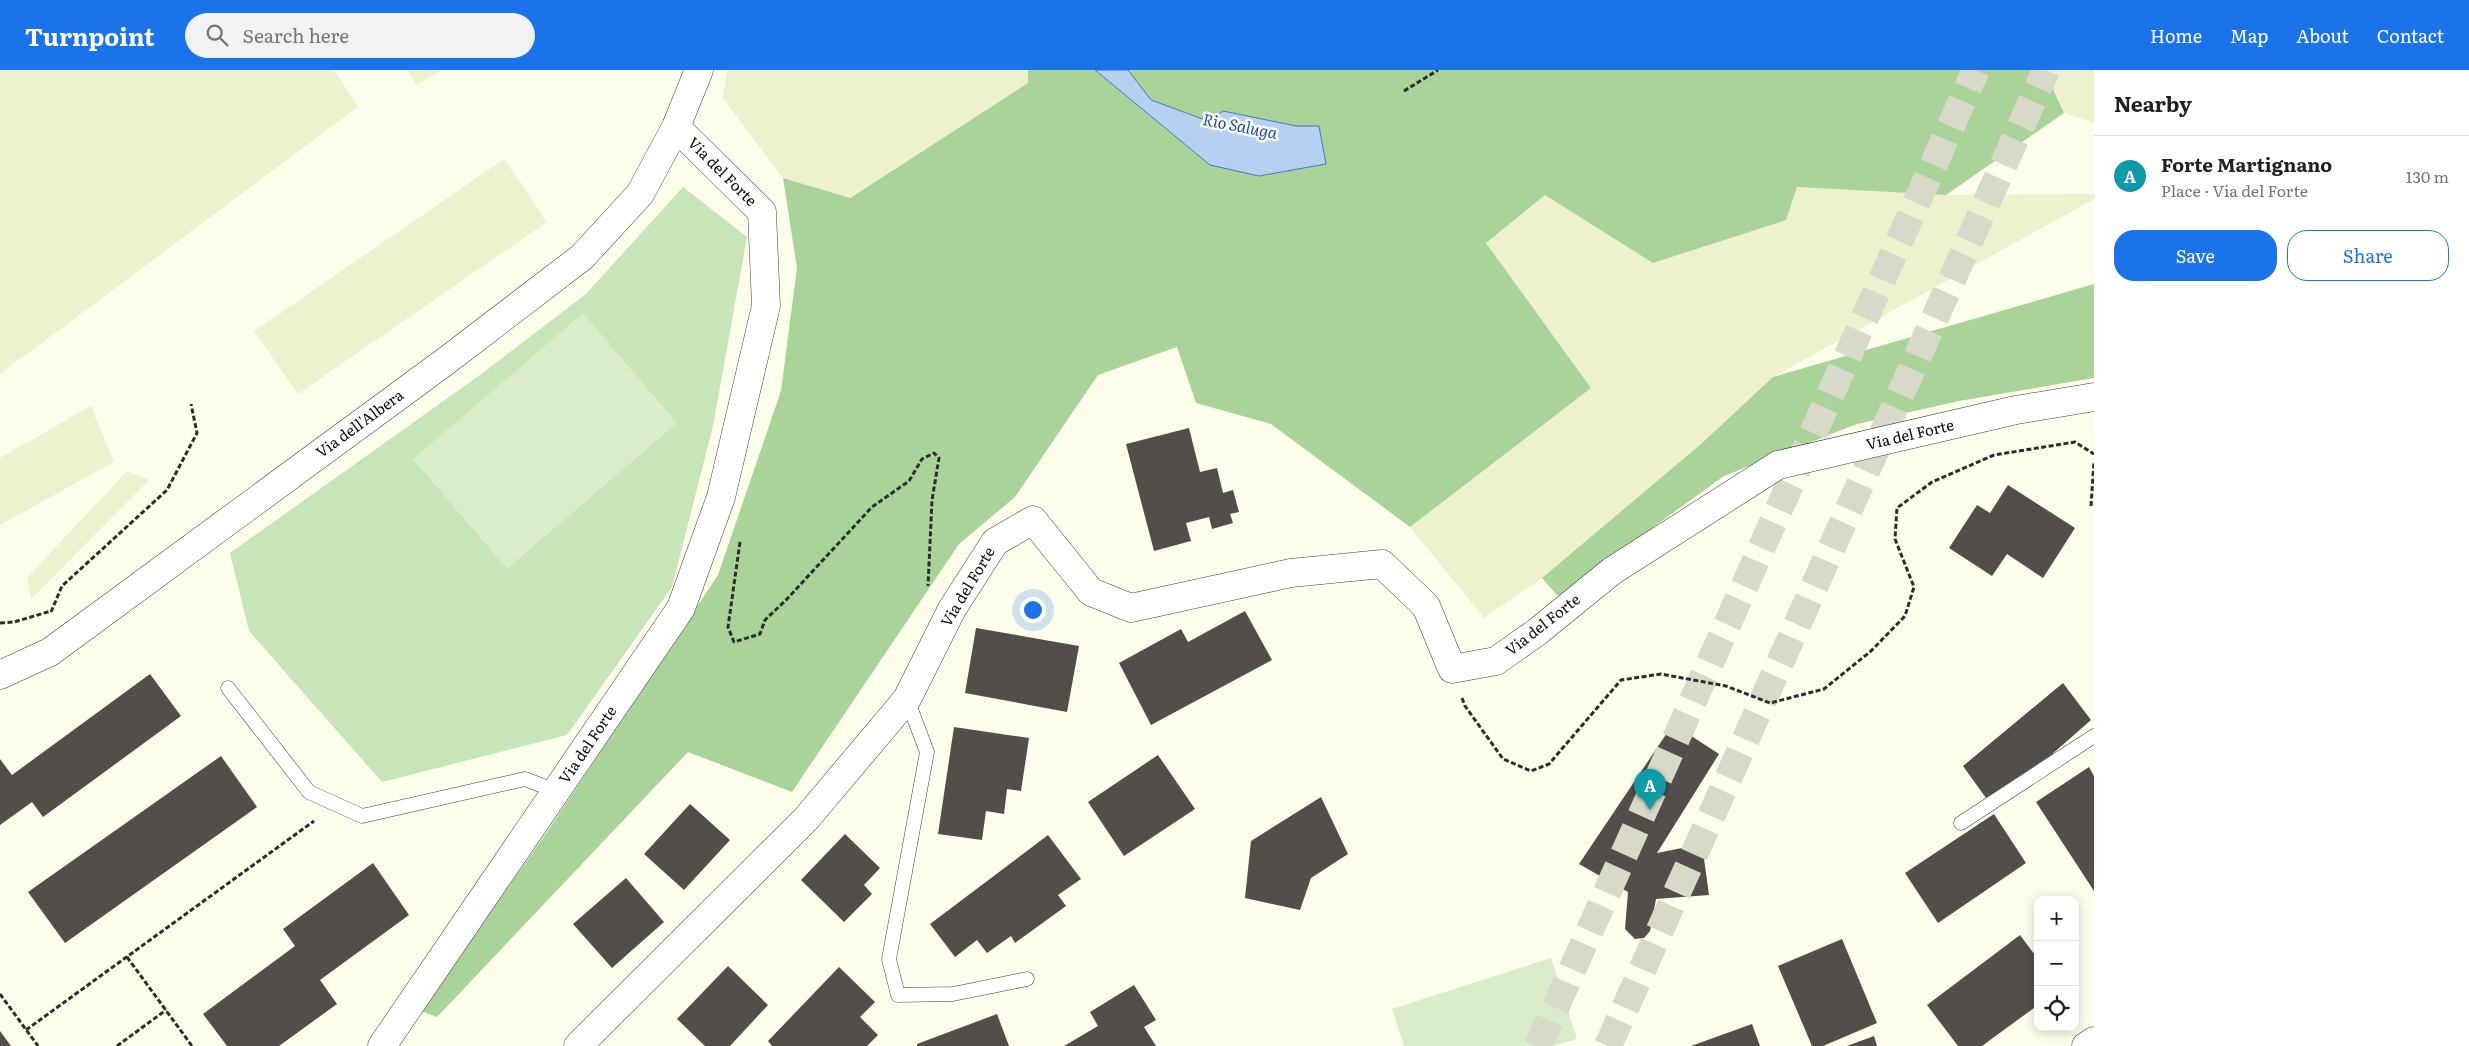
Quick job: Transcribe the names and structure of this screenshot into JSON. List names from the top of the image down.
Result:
{
  "streets": {
    "street": ["Via del Forte", "Via dell'Albera"]
  },
  "crossings": [
    ["Via del Forte", "Via dell'Albera"]
  ],
  "water": ["Rio Saluga"],
  "page": {
    "header": "Turnpoint",
    "search": "Search here",
    "nav": [
      "Home",
      "Map",
      "About",
      "Contact"
    ],
    "heading": "Nearby",
    "list": [
      {
        "mark": "A",
        "name": "Forte Martignano",
        "note": "Place · Via del Forte",
        "value": "130 m"
      }
    ],
    "buttons": ["Save", "Share"],
    "pins": "A",
    "map_buttons": ["+", "−"]
  }
}
